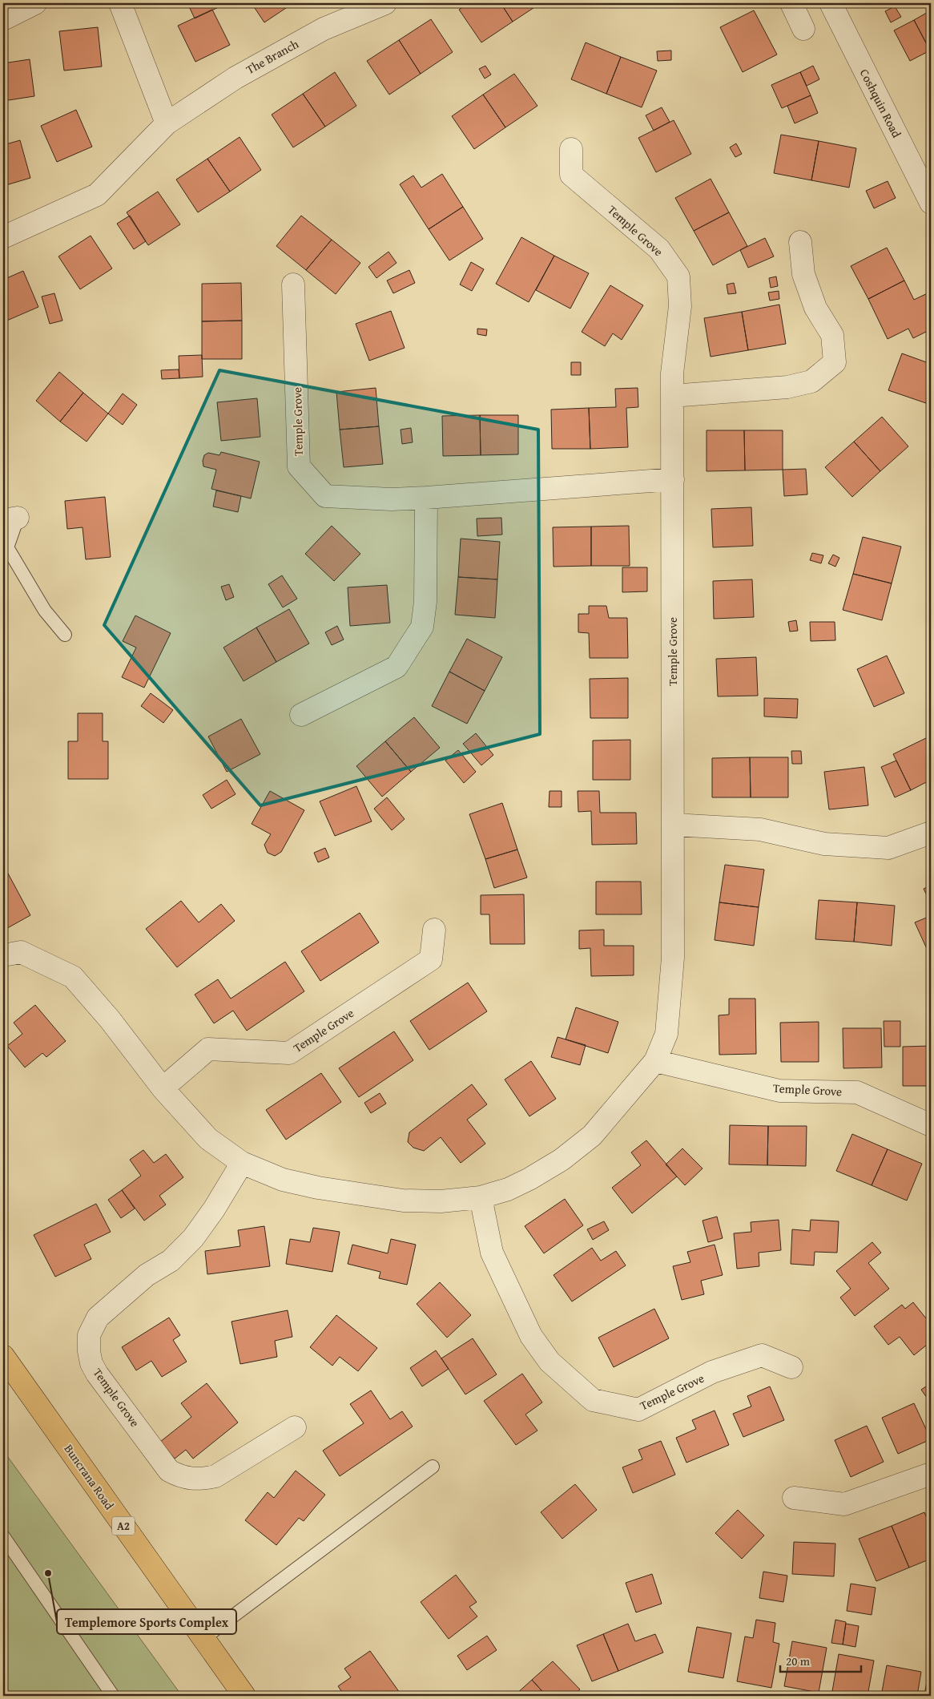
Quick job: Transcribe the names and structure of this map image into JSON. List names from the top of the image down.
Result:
{
  "streets": {
    "highway": ["Buncrana Road", "A2"],
    "street": ["The Branch", "Coshquin Road", "Temple Grove"]
  },
  "places": ["Templemore Sports Complex"],
  "scale_bar": "20 m"
}
